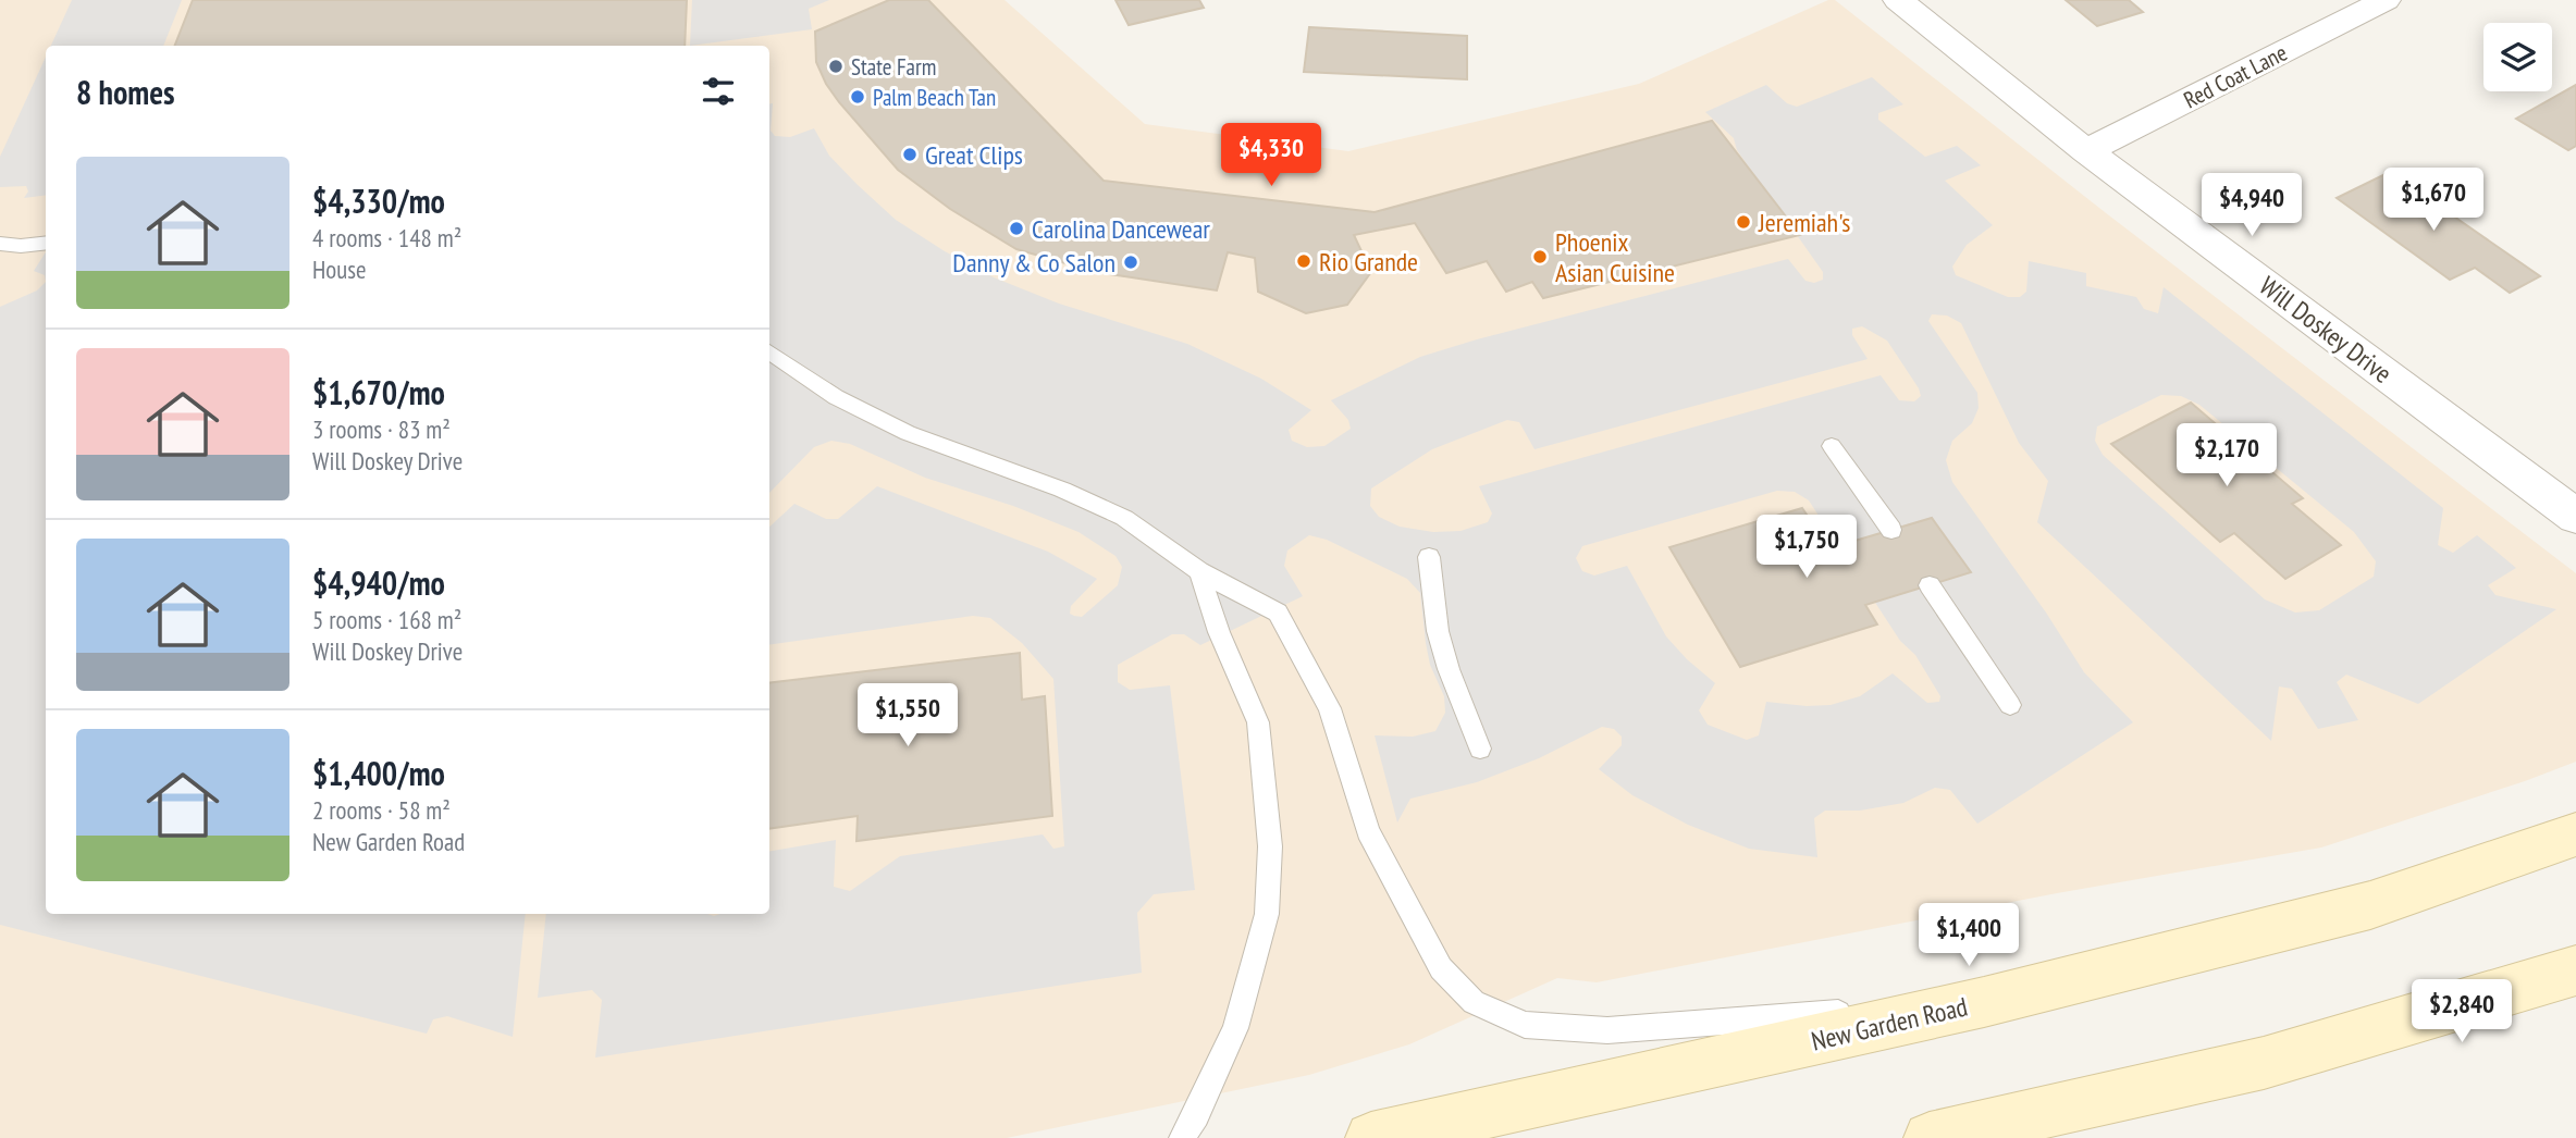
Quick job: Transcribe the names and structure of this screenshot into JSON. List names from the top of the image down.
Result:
{
  "streets": {
    "main road": ["New Garden Road"],
    "street": ["Red Coat Lane", "Will Doskey Drive"]
  },
  "crossings": [
    ["Red Coat Lane", "Will Doskey Drive"]
  ],
  "places": [
    "State Farm",
    "Palm Beach Tan",
    "Great Clips",
    "Jeremiah's",
    "Carolina Dancewear",
    "Phoenix Asian Cuisine",
    "Rio Grande",
    "Danny & Co Salon"
  ],
  "page": {
    "heading": "8 homes",
    "price": [
      "$4,330",
      "$1,670",
      "$4,940",
      "$2,170",
      "$1,750",
      "$1,550",
      "$1,400",
      "$2,840"
    ],
    "list": [
      {
        "name": "$4,330/mo",
        "note": "4 rooms · 148 m² · House"
      },
      {
        "name": "$1,670/mo",
        "note": "3 rooms · 83 m² · Will Doskey Drive"
      },
      {
        "name": "$4,940/mo",
        "note": "5 rooms · 168 m² · Will Doskey Drive"
      },
      {
        "name": "$1,400/mo",
        "note": "2 rooms · 58 m² · New Garden Road"
      }
    ]
  }
}
